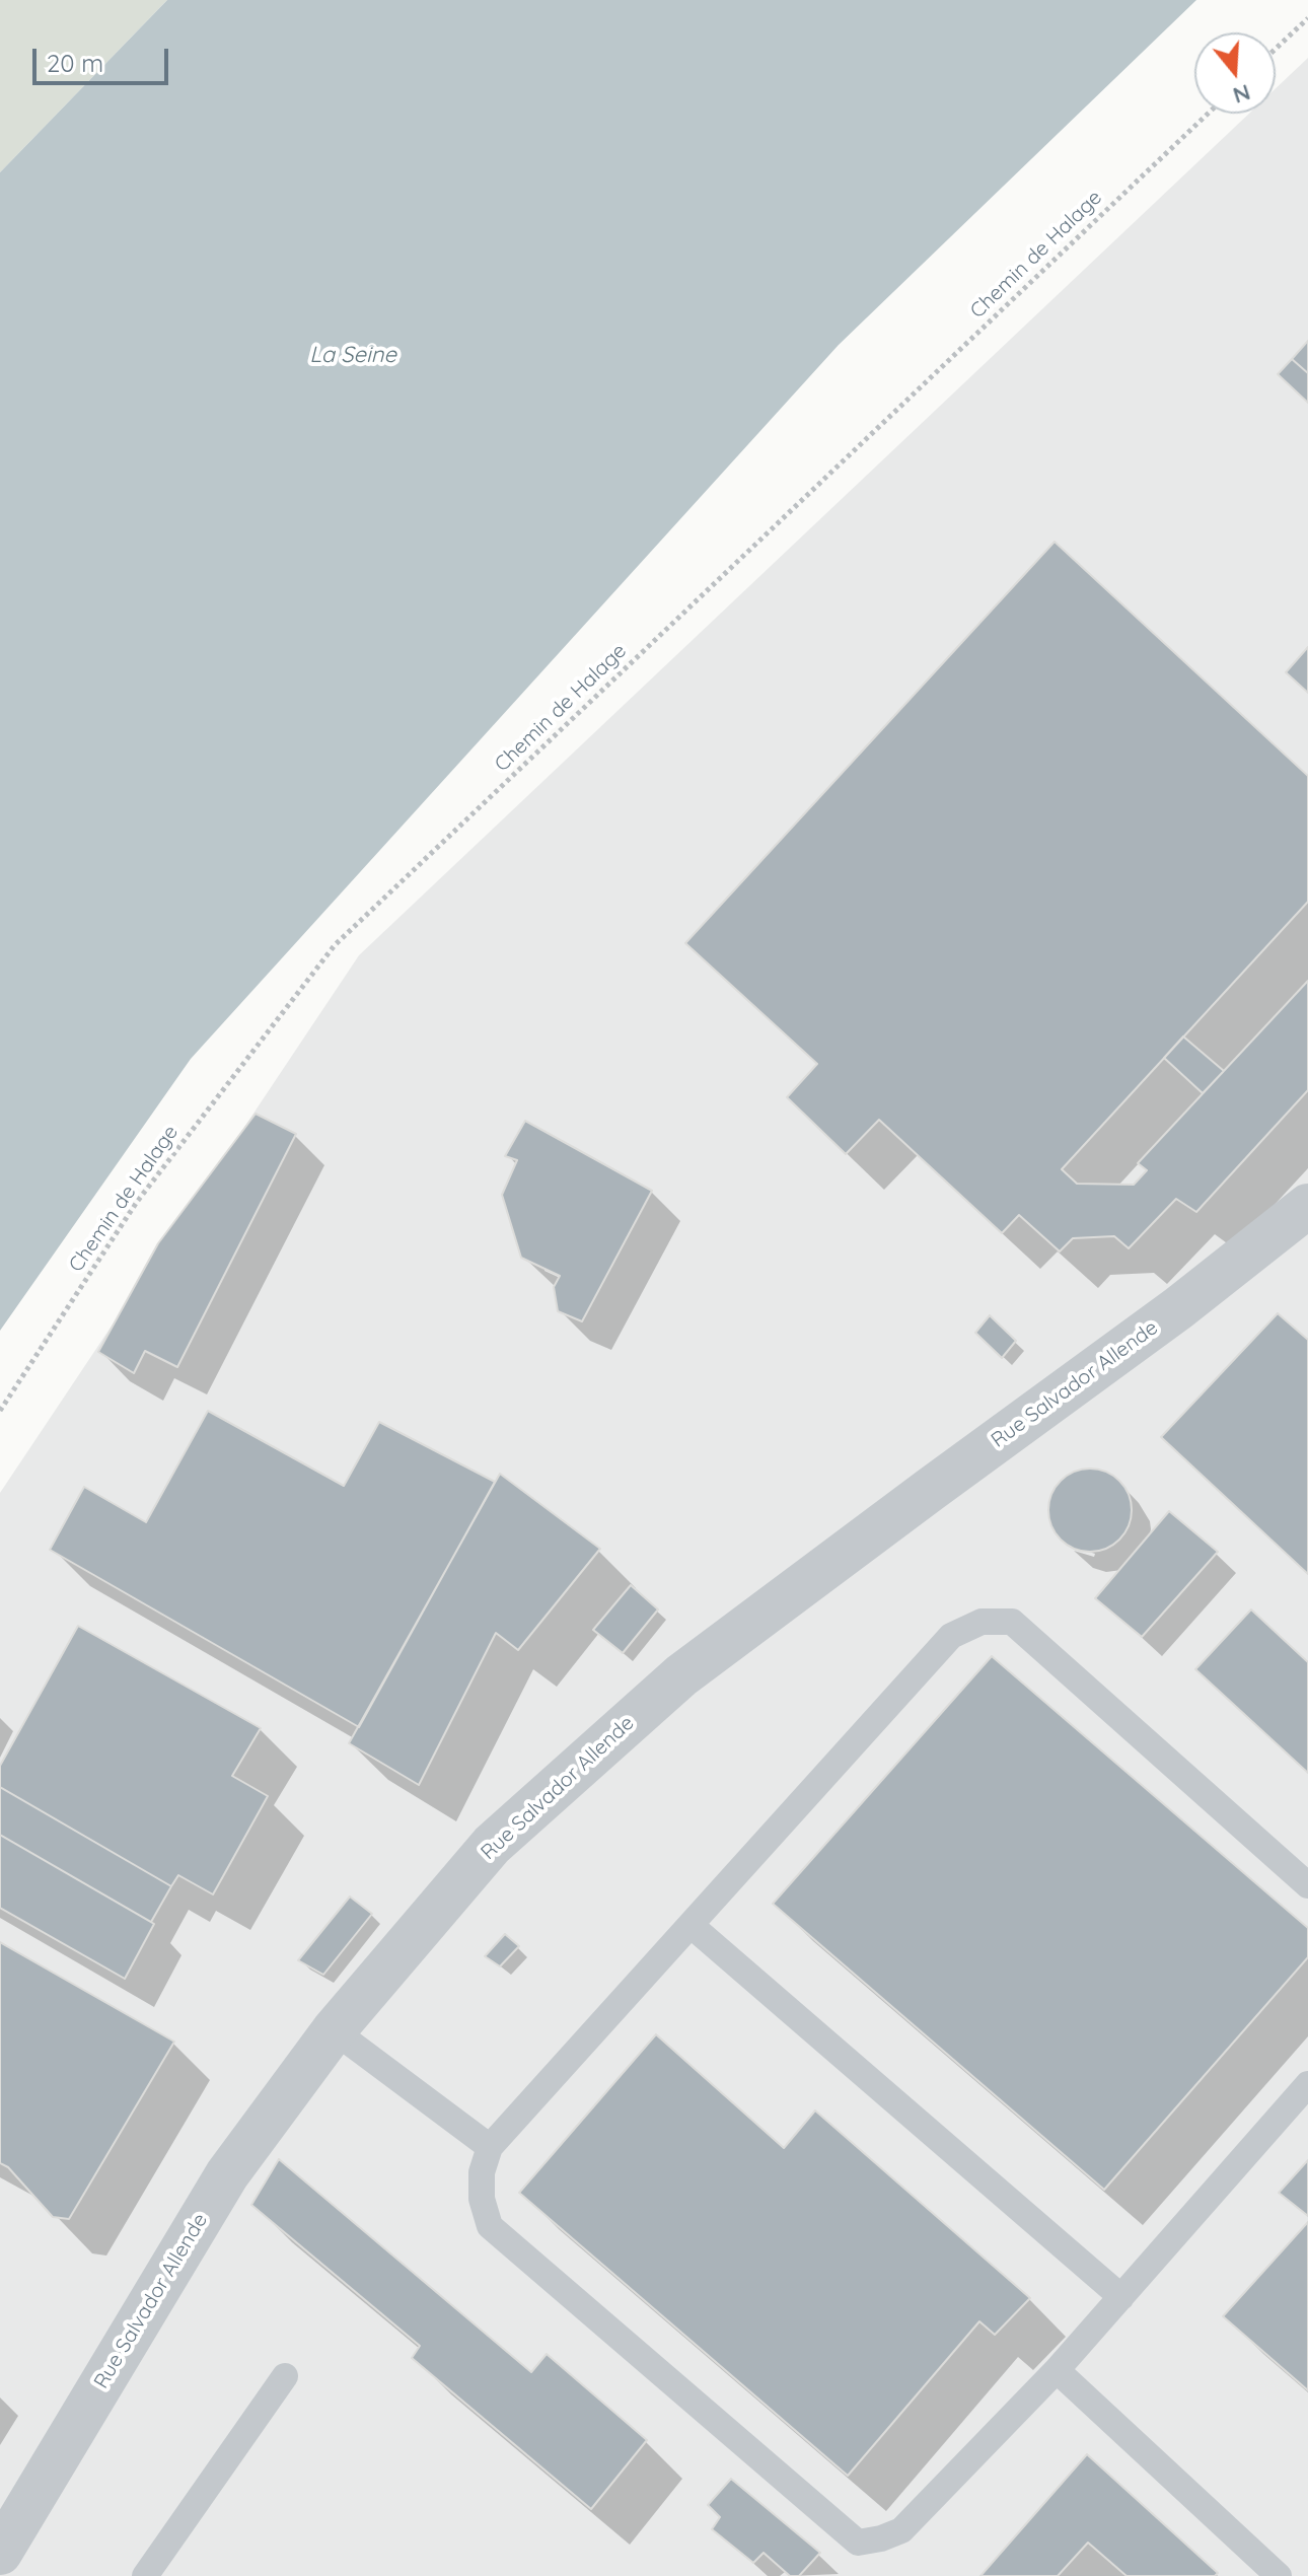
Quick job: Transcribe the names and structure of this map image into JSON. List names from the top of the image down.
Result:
{
  "streets": {
    "street": ["Rue Salvador Allende"],
    "path": ["Chemin de Halage"]
  },
  "water": ["La Seine"],
  "scale_bar": "20 m",
  "north": "bottom"
}
